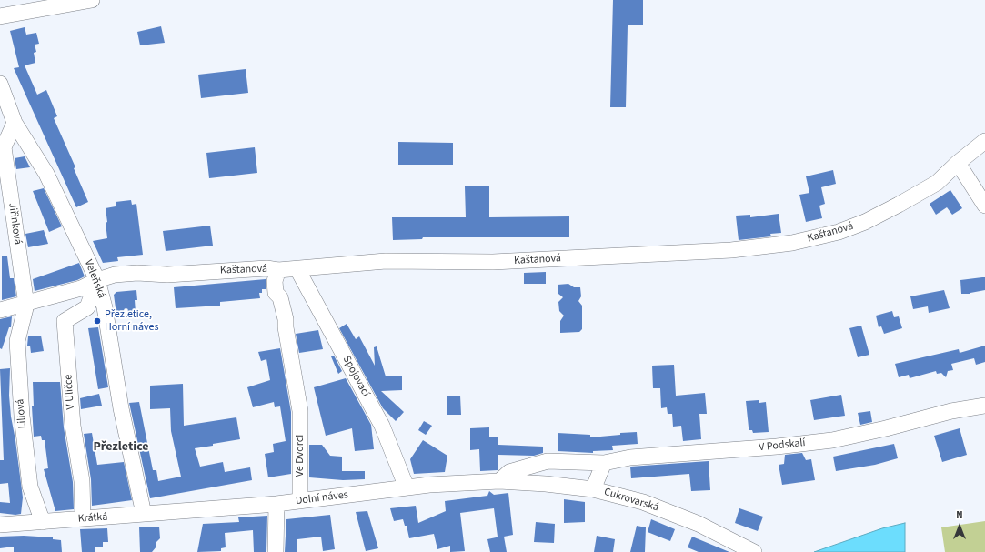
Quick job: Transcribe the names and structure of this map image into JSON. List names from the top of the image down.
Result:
{
  "streets": {
    "street": [
      "Jiřinková",
      "Kaštanová",
      "Veleňská",
      "Spojovací",
      "V Uličce",
      "Liliová",
      "V Podskalí",
      "Ve Dvorci",
      "Dolní náves",
      "Cukrovarská",
      "Krátká"
    ]
  },
  "crossings": [
    ["Jiřinková", "Kaštanová"],
    ["Jiřinková", "Veleňská"],
    ["Jiřinková", "Liliová"],
    ["Kaštanová", "Veleňská"],
    ["Kaštanová", "Spojovací"],
    ["Kaštanová", "V Uličce"],
    ["Kaštanová", "Liliová"],
    ["Kaštanová", "Ve Dvorci"],
    ["Veleňská", "V Uličce"],
    ["Veleňská", "Dolní náves"],
    ["Veleňská", "Krátká"],
    ["Spojovací", "Dolní náves"],
    ["V Uličce", "Krátká"],
    ["Liliová", "Krátká"],
    ["V Podskalí", "Dolní náves"],
    ["V Podskalí", "Cukrovarská"],
    ["Ve Dvorci", "Dolní náves"],
    ["Dolní náves", "Cukrovarská"],
    ["Dolní náves", "Krátká"]
  ],
  "districts": ["Přezletice"],
  "places": ["Přezletice, Horní náves"],
  "north": "top"
}
